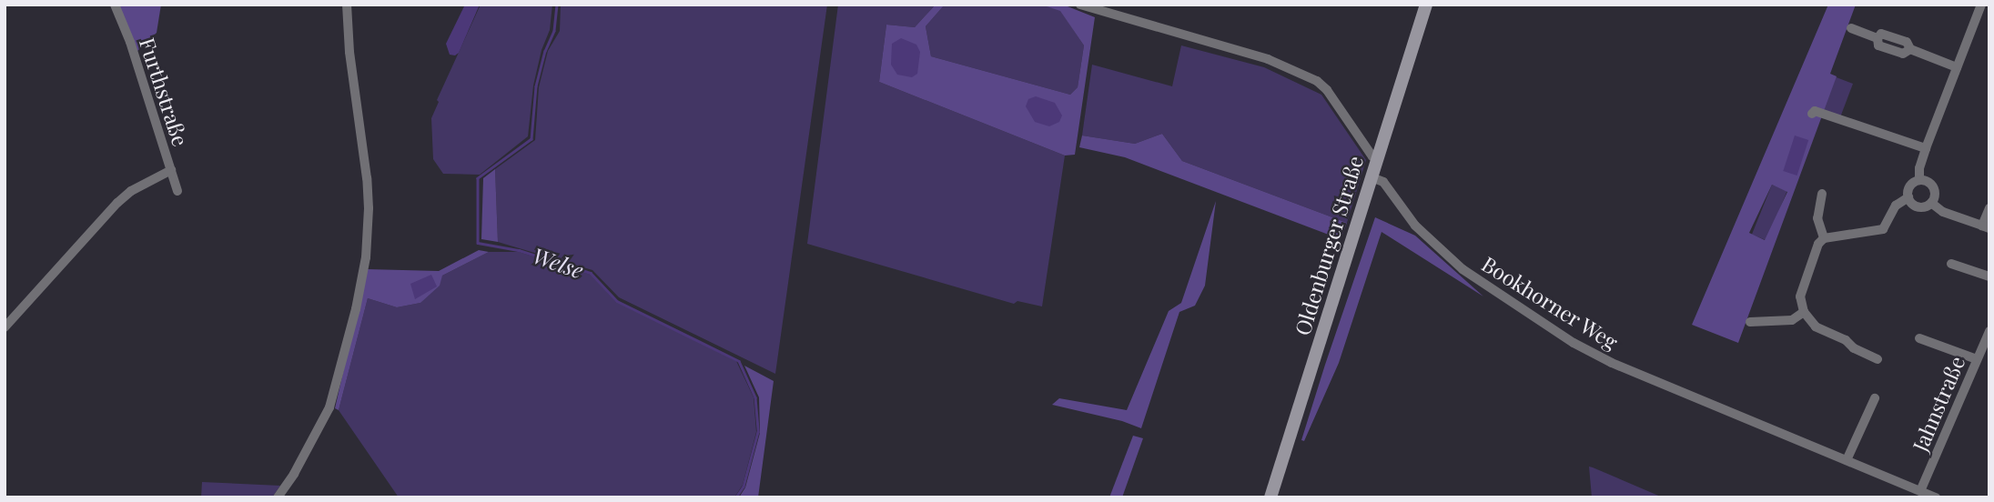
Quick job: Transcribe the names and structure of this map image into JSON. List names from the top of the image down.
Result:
{
  "streets": {
    "street": [
      "Furthstraße",
      "Oldenburger Straße",
      "Bookhorner Weg",
      "Jahnstraße"
    ]
  },
  "crossings": [
    ["Oldenburger Straße", "Bookhorner Weg"],
    ["Bookhorner Weg", "Jahnstraße"]
  ],
  "water": ["Welse"]
}
